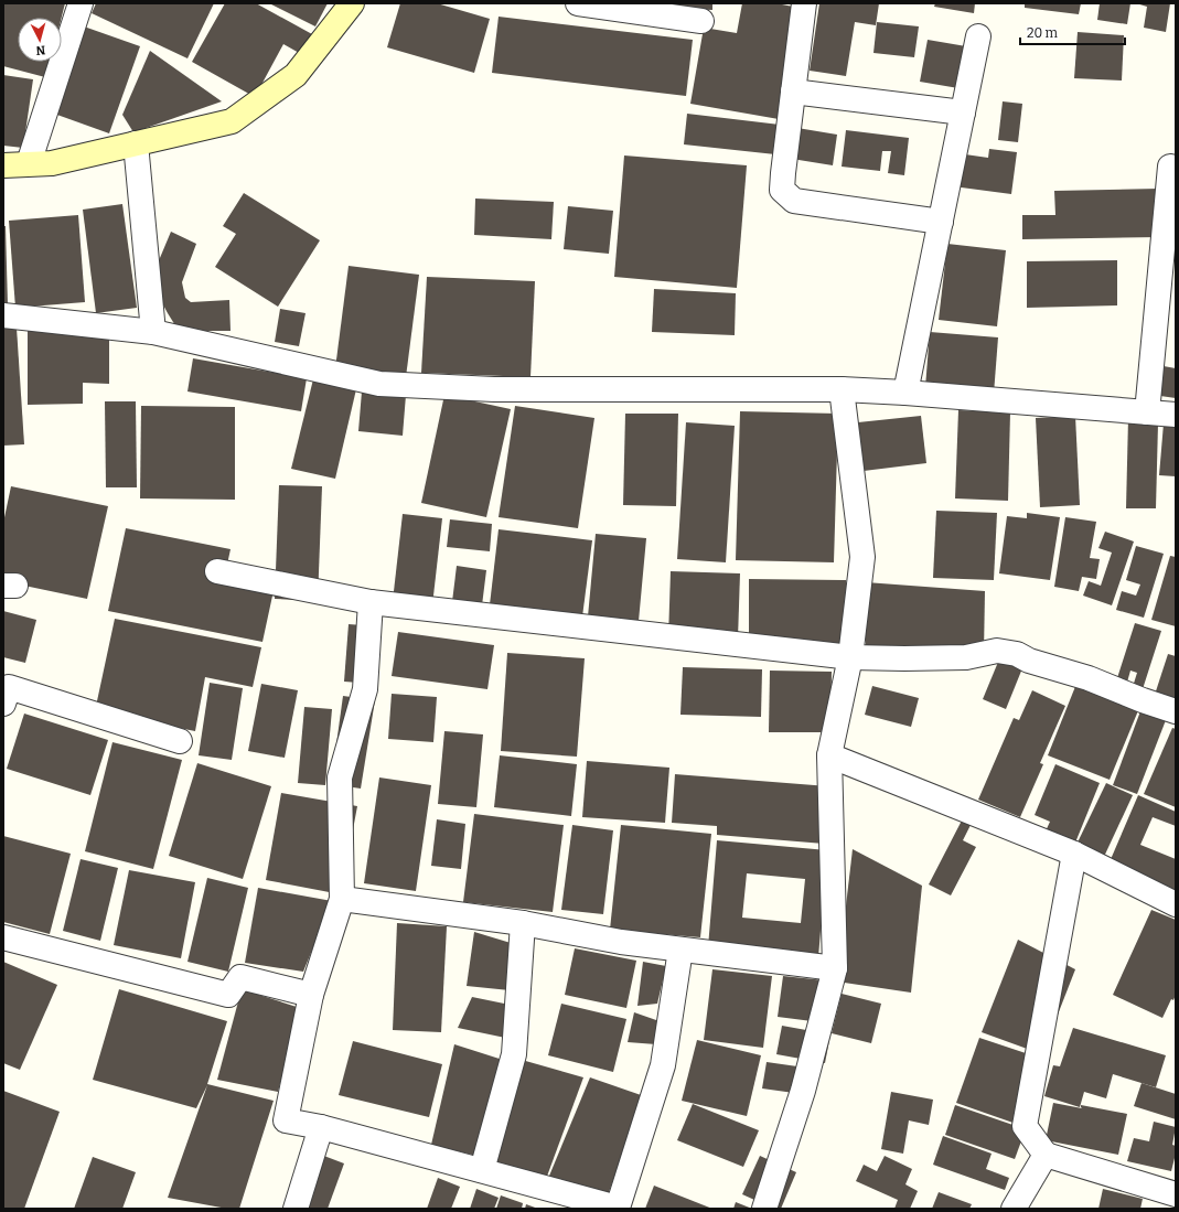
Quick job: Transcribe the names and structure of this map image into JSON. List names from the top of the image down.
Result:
{
  "scale_bar": "20 m",
  "north": "bottom"
}
